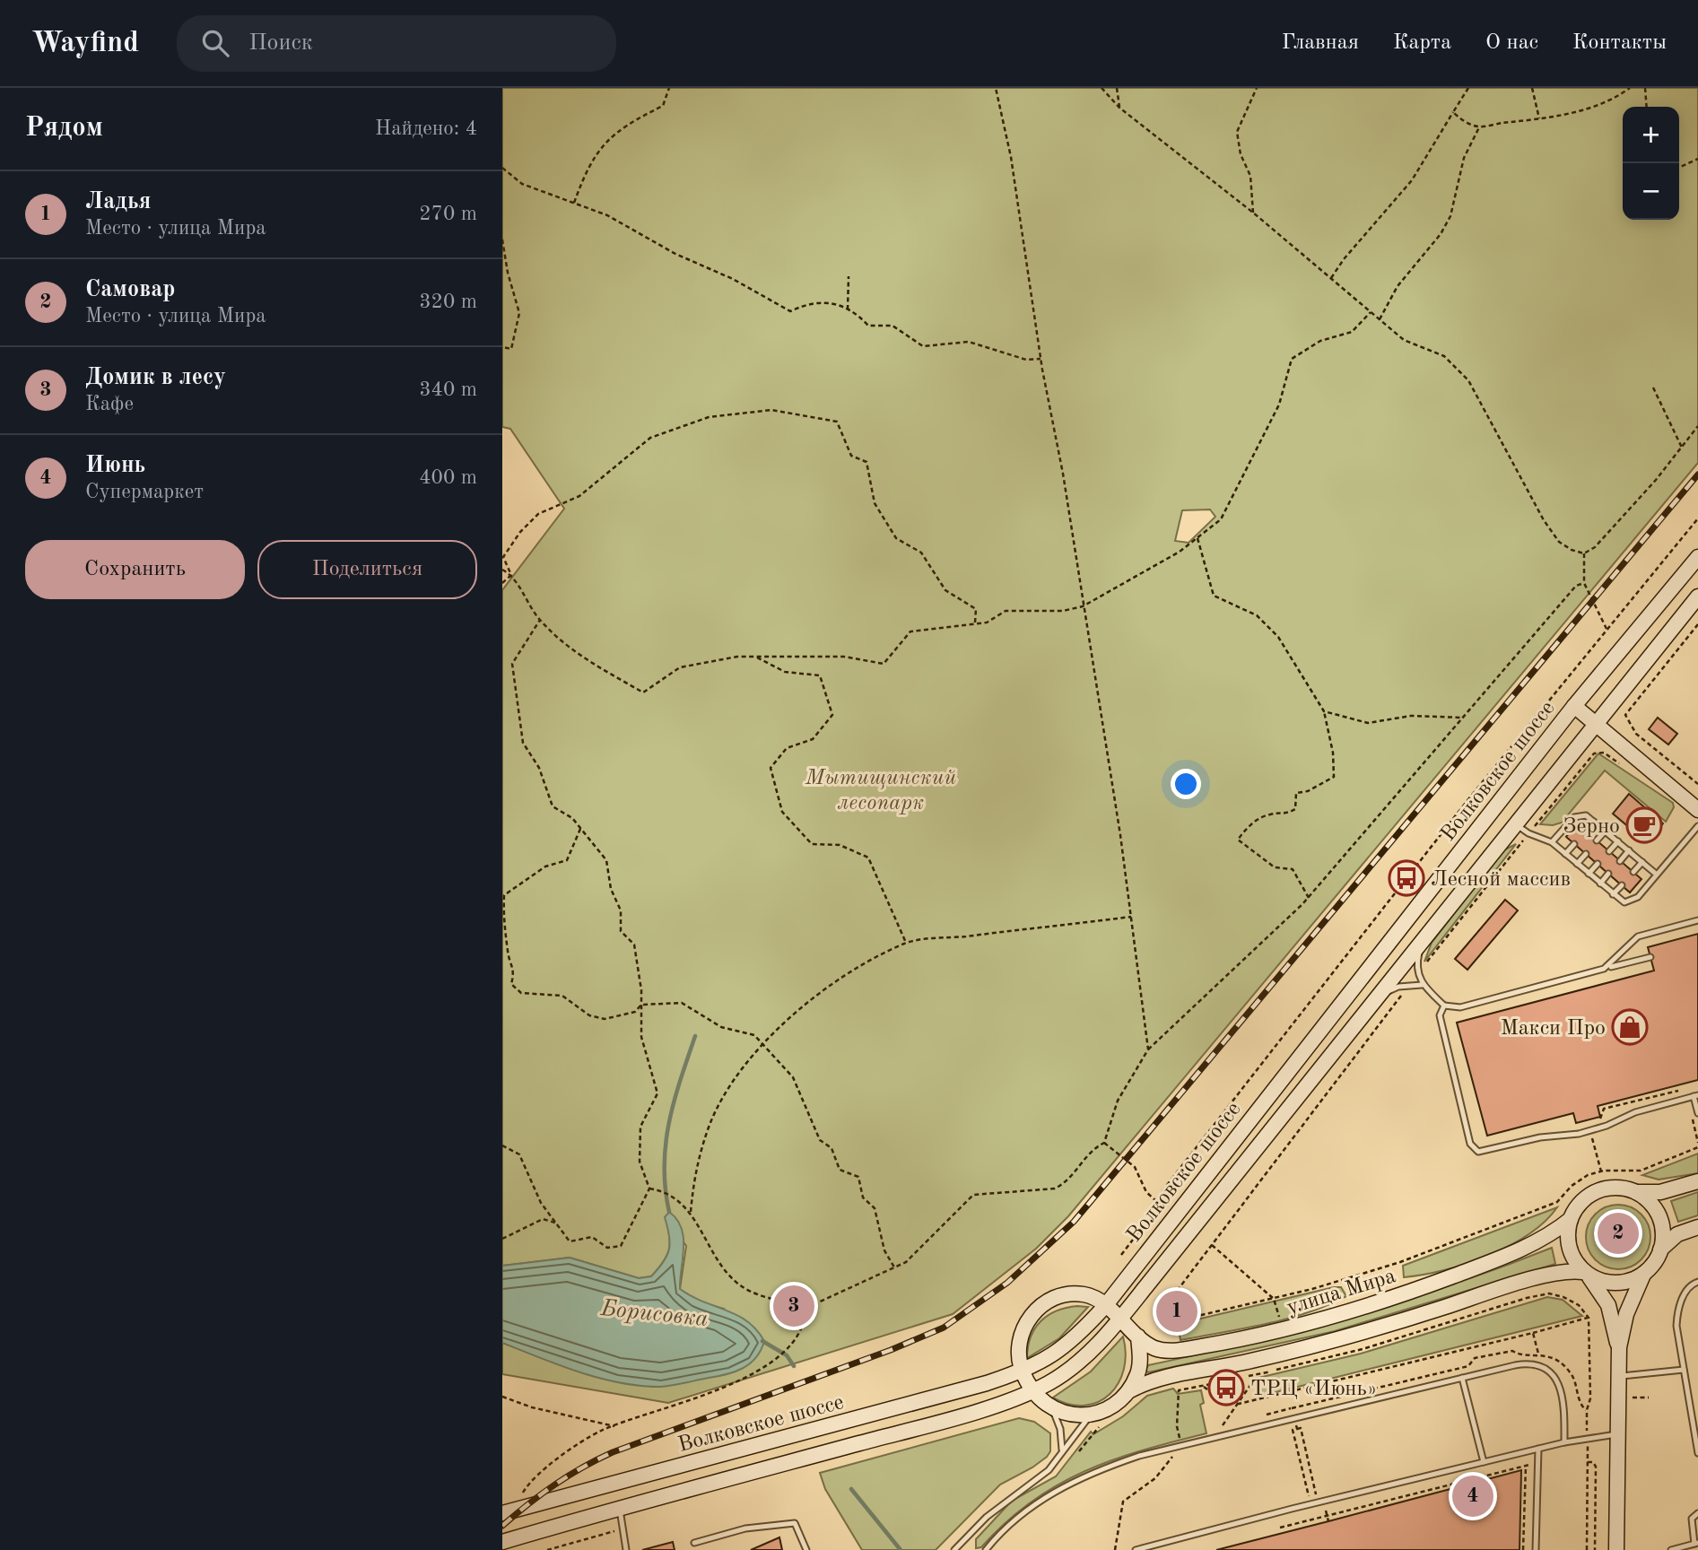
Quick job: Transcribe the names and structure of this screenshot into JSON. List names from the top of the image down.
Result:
{
  "streets": {
    "main road": ["Волковское шоссе", "улица Мира"]
  },
  "crossings": [
    ["Волковское шоссе", "улица Мира"]
  ],
  "water": ["Борисовка"],
  "parks": ["Мытищинский лесопарк"],
  "places": {
    "cafe": ["Зерно"],
    "bus stop": ["Лесной массив", "ТРЦ «Июнь»"],
    "shop": ["Макси Про"]
  },
  "page": {
    "header": "Wayfind",
    "search": "Поиск",
    "nav": [
      "Главная",
      "Карта",
      "О нас",
      "Контакты"
    ],
    "heading": ["Рядом", "Найдено: 4"],
    "map_buttons": ["+", "−"],
    "list": [
      {
        "mark": "1",
        "name": "Ладья",
        "note": "Место · улица Мира",
        "value": "270 m"
      },
      {
        "mark": "2",
        "name": "Самовар",
        "note": "Место · улица Мира",
        "value": "320 m"
      },
      {
        "mark": "3",
        "name": "Домик в лесу",
        "note": "Кафе",
        "value": "340 m"
      },
      {
        "mark": "4",
        "name": "Июнь",
        "note": "Супермаркет",
        "value": "400 m"
      }
    ],
    "buttons": ["Сохранить", "Поделиться"],
    "pins": [
      "2",
      "3",
      "1",
      "4"
    ]
  }
}
